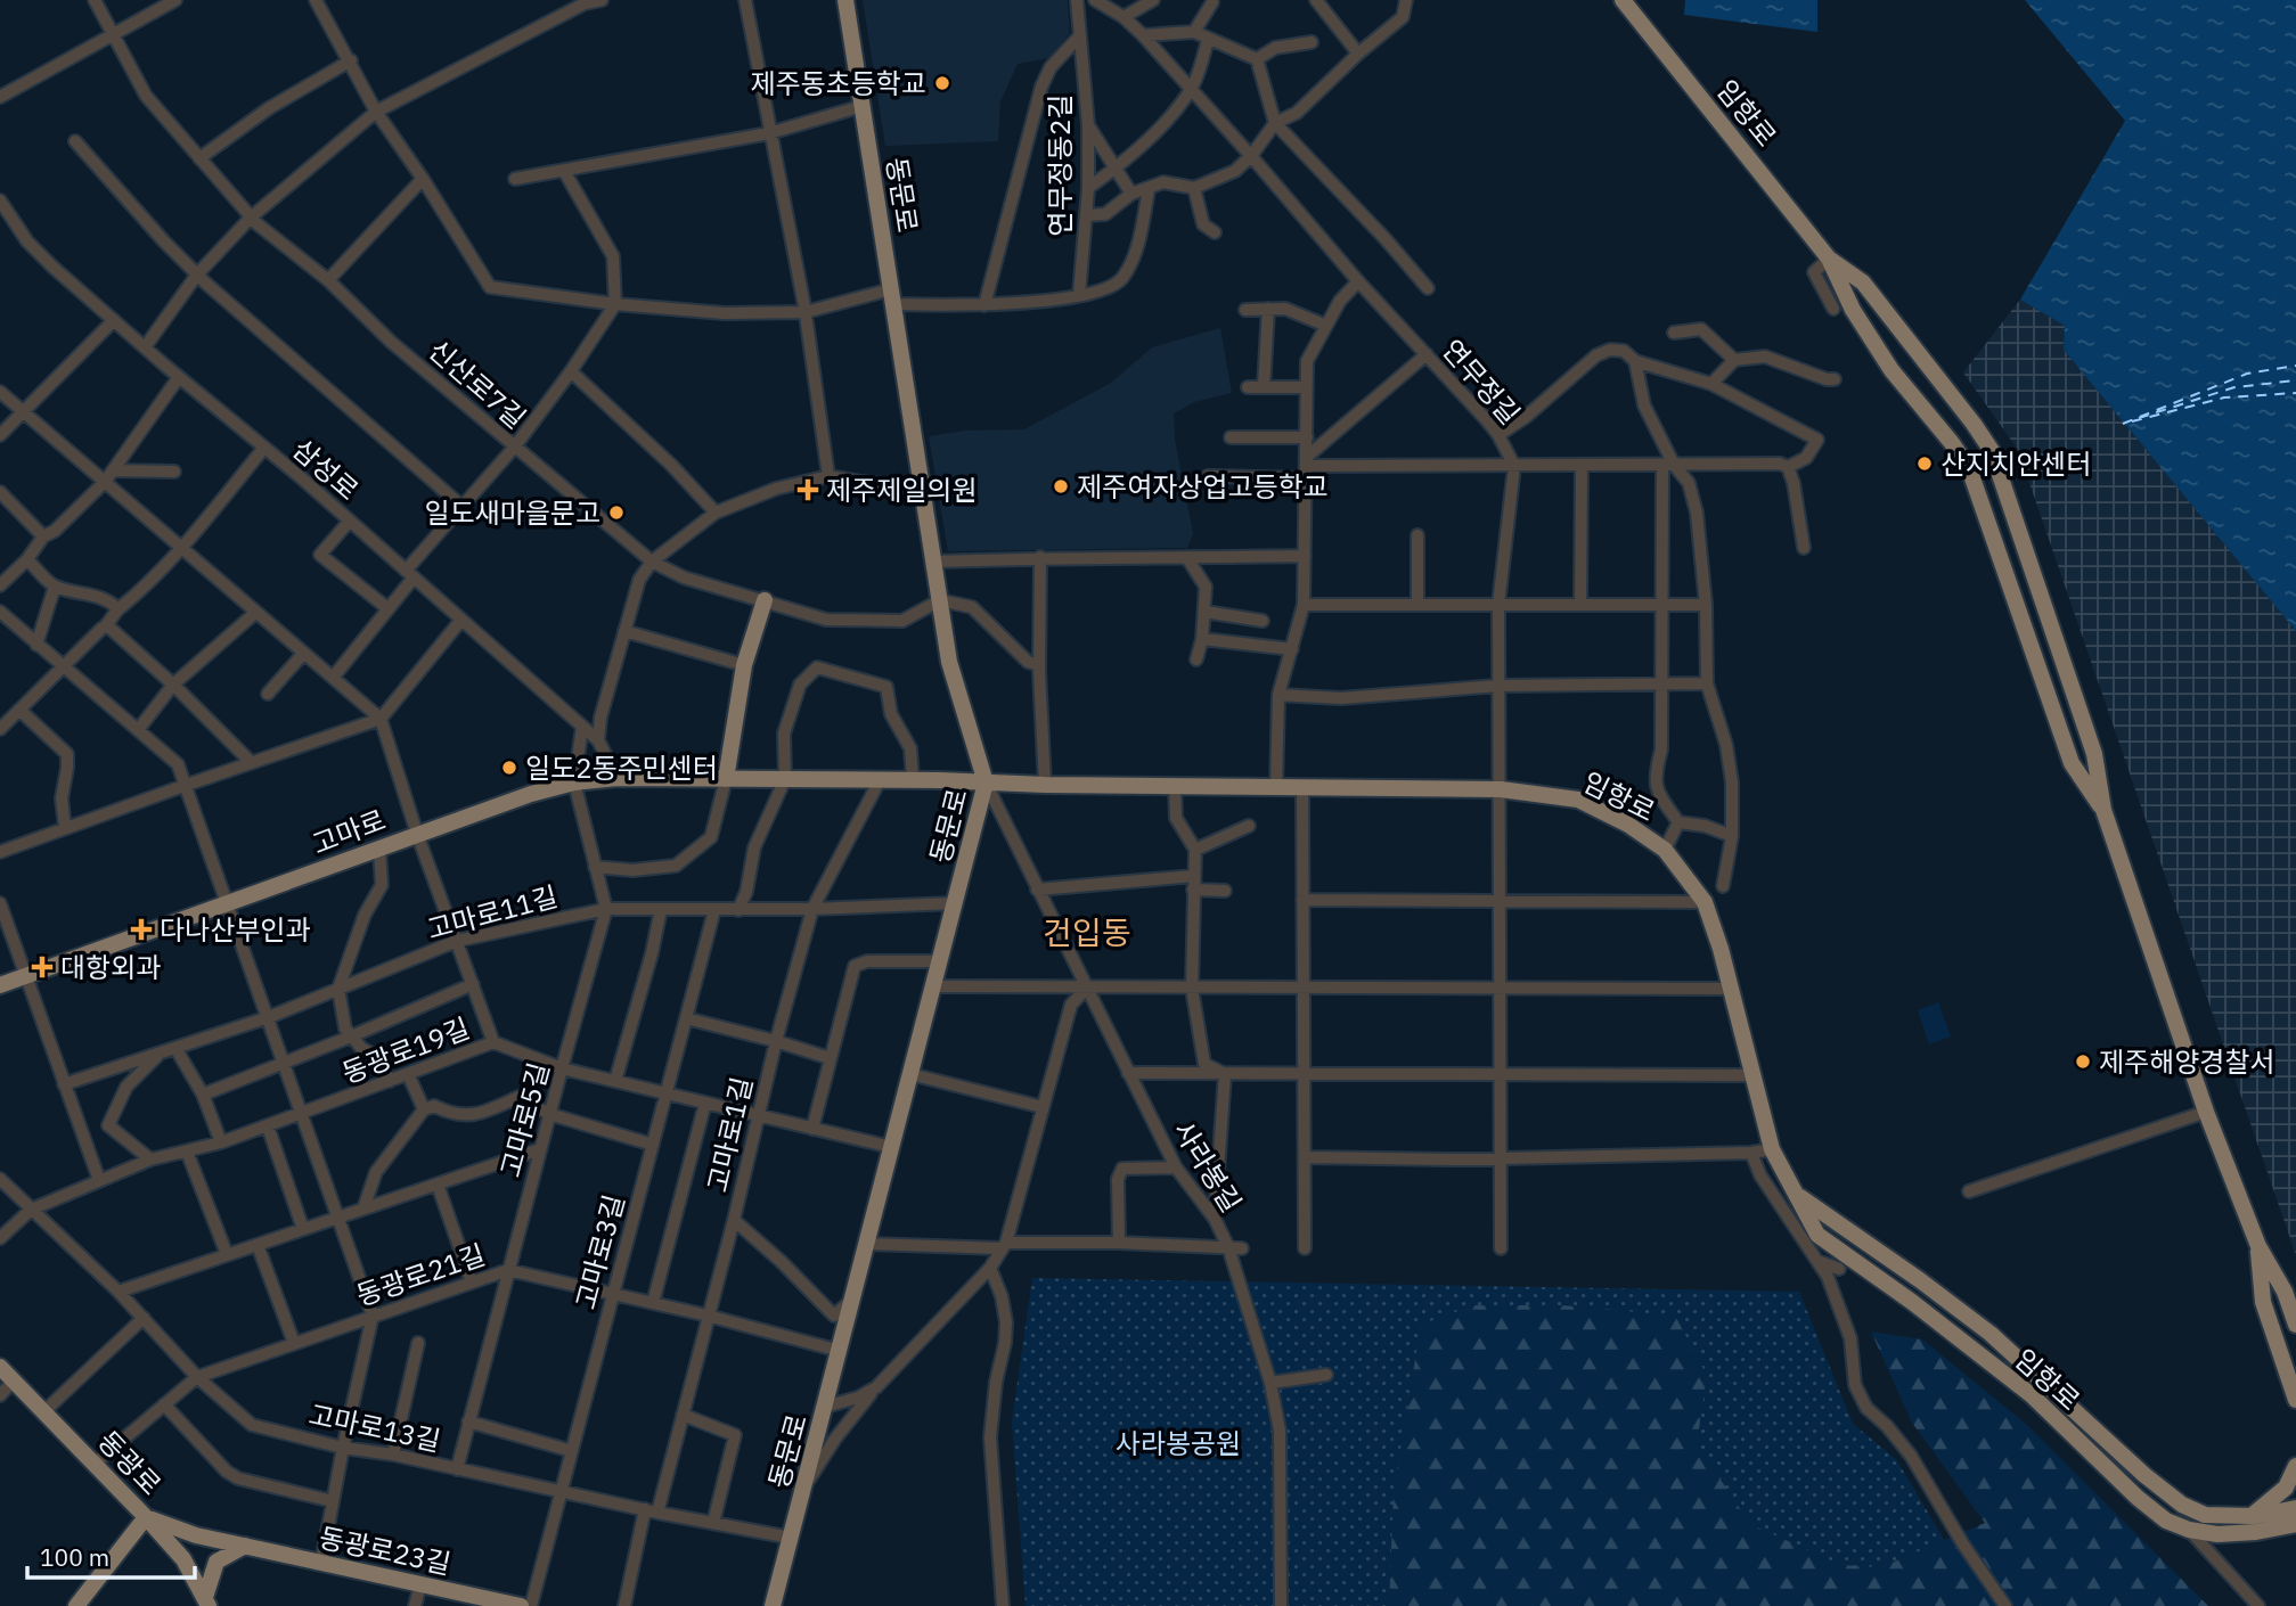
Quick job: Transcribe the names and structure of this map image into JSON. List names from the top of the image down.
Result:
{
  "streets": {
    "main road": [
      "임항로",
      "동문로",
      "고마로",
      "동광로",
      "동광로23길"
    ],
    "street": [
      "연무정동2길",
      "연무정길",
      "신산로7길",
      "삼성로",
      "고마로11길",
      "동광로19길",
      "고마로5길",
      "고마로1길",
      "사라봉길",
      "고마로3길",
      "동광로21길",
      "고마로13길"
    ]
  },
  "crossings": [
    ["임항로", "동문로"],
    ["임항로", "연무정길"],
    ["임항로", "고마로"],
    ["임항로", "사라봉길"],
    ["동문로", "신산로7길"],
    ["동문로", "고마로"],
    ["동문로", "고마로11길"],
    ["동문로", "동광로19길"],
    ["동문로", "사라봉길"],
    ["동문로", "동광로21길"],
    ["동문로", "고마로13길"],
    ["삼성로", "고마로"],
    ["고마로", "고마로1길"],
    ["고마로", "사라봉길"],
    ["고마로11길", "고마로5길"],
    ["고마로11길", "고마로1길"],
    ["고마로11길", "고마로3길"],
    ["동광로19길", "고마로5길"],
    ["동광로19길", "고마로1길"],
    ["동광로19길", "고마로3길"],
    ["동광로19길", "고마로13길"],
    ["고마로5길", "동광로21길"],
    ["고마로5길", "고마로13길"],
    ["고마로1길", "동광로21길"],
    ["고마로1길", "고마로13길"],
    ["고마로3길", "동광로21길"],
    ["고마로3길", "고마로13길"],
    ["동광로21길", "고마로13길"],
    ["동광로21길", "동광로"],
    ["동광로", "동광로23길"]
  ],
  "districts": ["건입동"],
  "parks": ["사라봉공원"],
  "places": {
    "other": [
      "제주동초등학교",
      "산지치안센터",
      "제주여자상업고등학교",
      "일도새마을문고",
      "일도2동주민센터",
      "제주해양경찰서"
    ],
    "health": ["제주제일의원", "다나산부인과", "대항외과"]
  },
  "scale_bar": "100 m"
}
